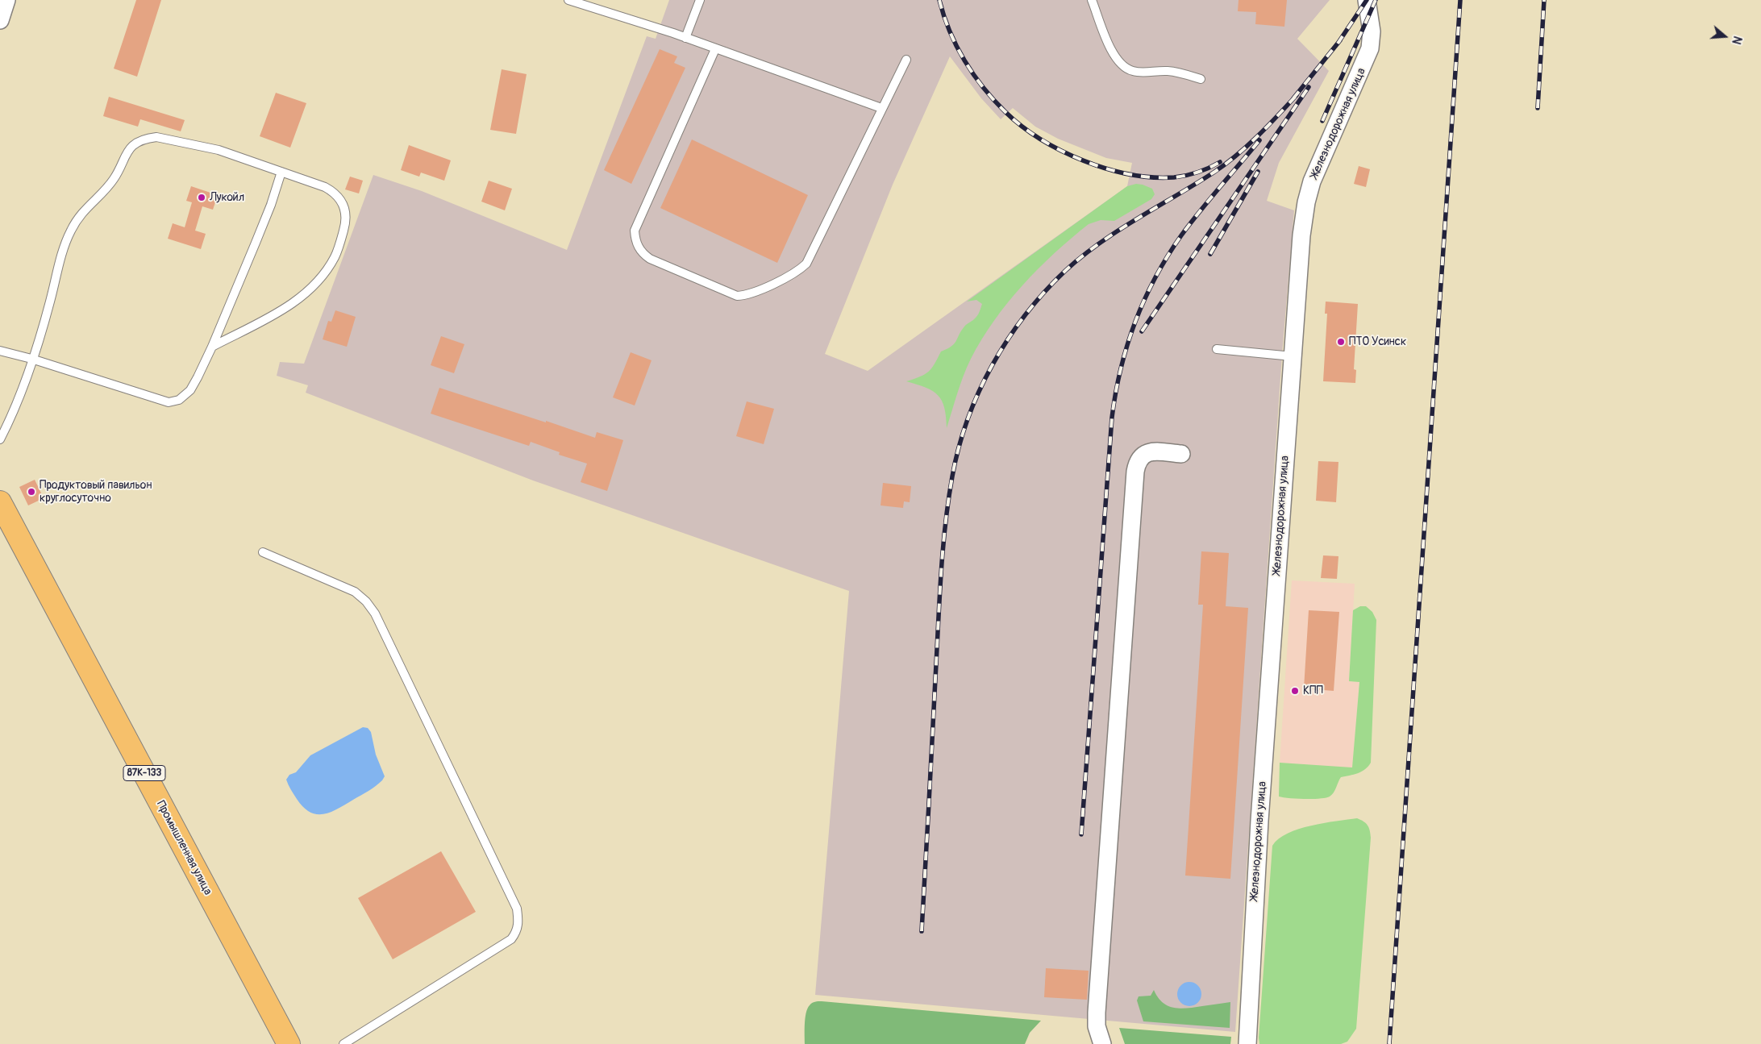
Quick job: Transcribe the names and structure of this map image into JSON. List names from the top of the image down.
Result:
{
  "streets": {
    "main road": ["87К-133", "Промышленная улица"],
    "street": ["Железнодорожная улица"]
  },
  "places": [
    "Лукойл",
    "ПТО Усинск",
    "Продуктовый павильон круглосуточно",
    "КПП"
  ],
  "north": "right"
}
